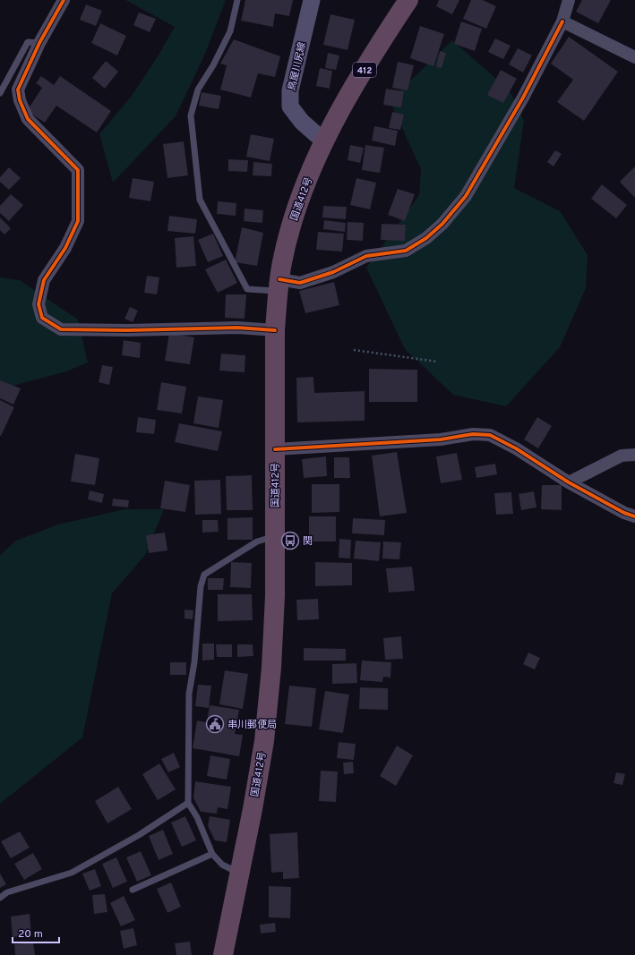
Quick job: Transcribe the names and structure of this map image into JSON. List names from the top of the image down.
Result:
{
  "streets": {
    "highway": ["412", "国道412号"],
    "main road": ["鳥屋川尻線"]
  },
  "crossings": [
    ["鳥屋川尻線", "国道412号"]
  ],
  "places": {
    "bus stop": ["関"],
    "public building": ["串川郵便局"]
  },
  "scale_bar": "20 m"
}
